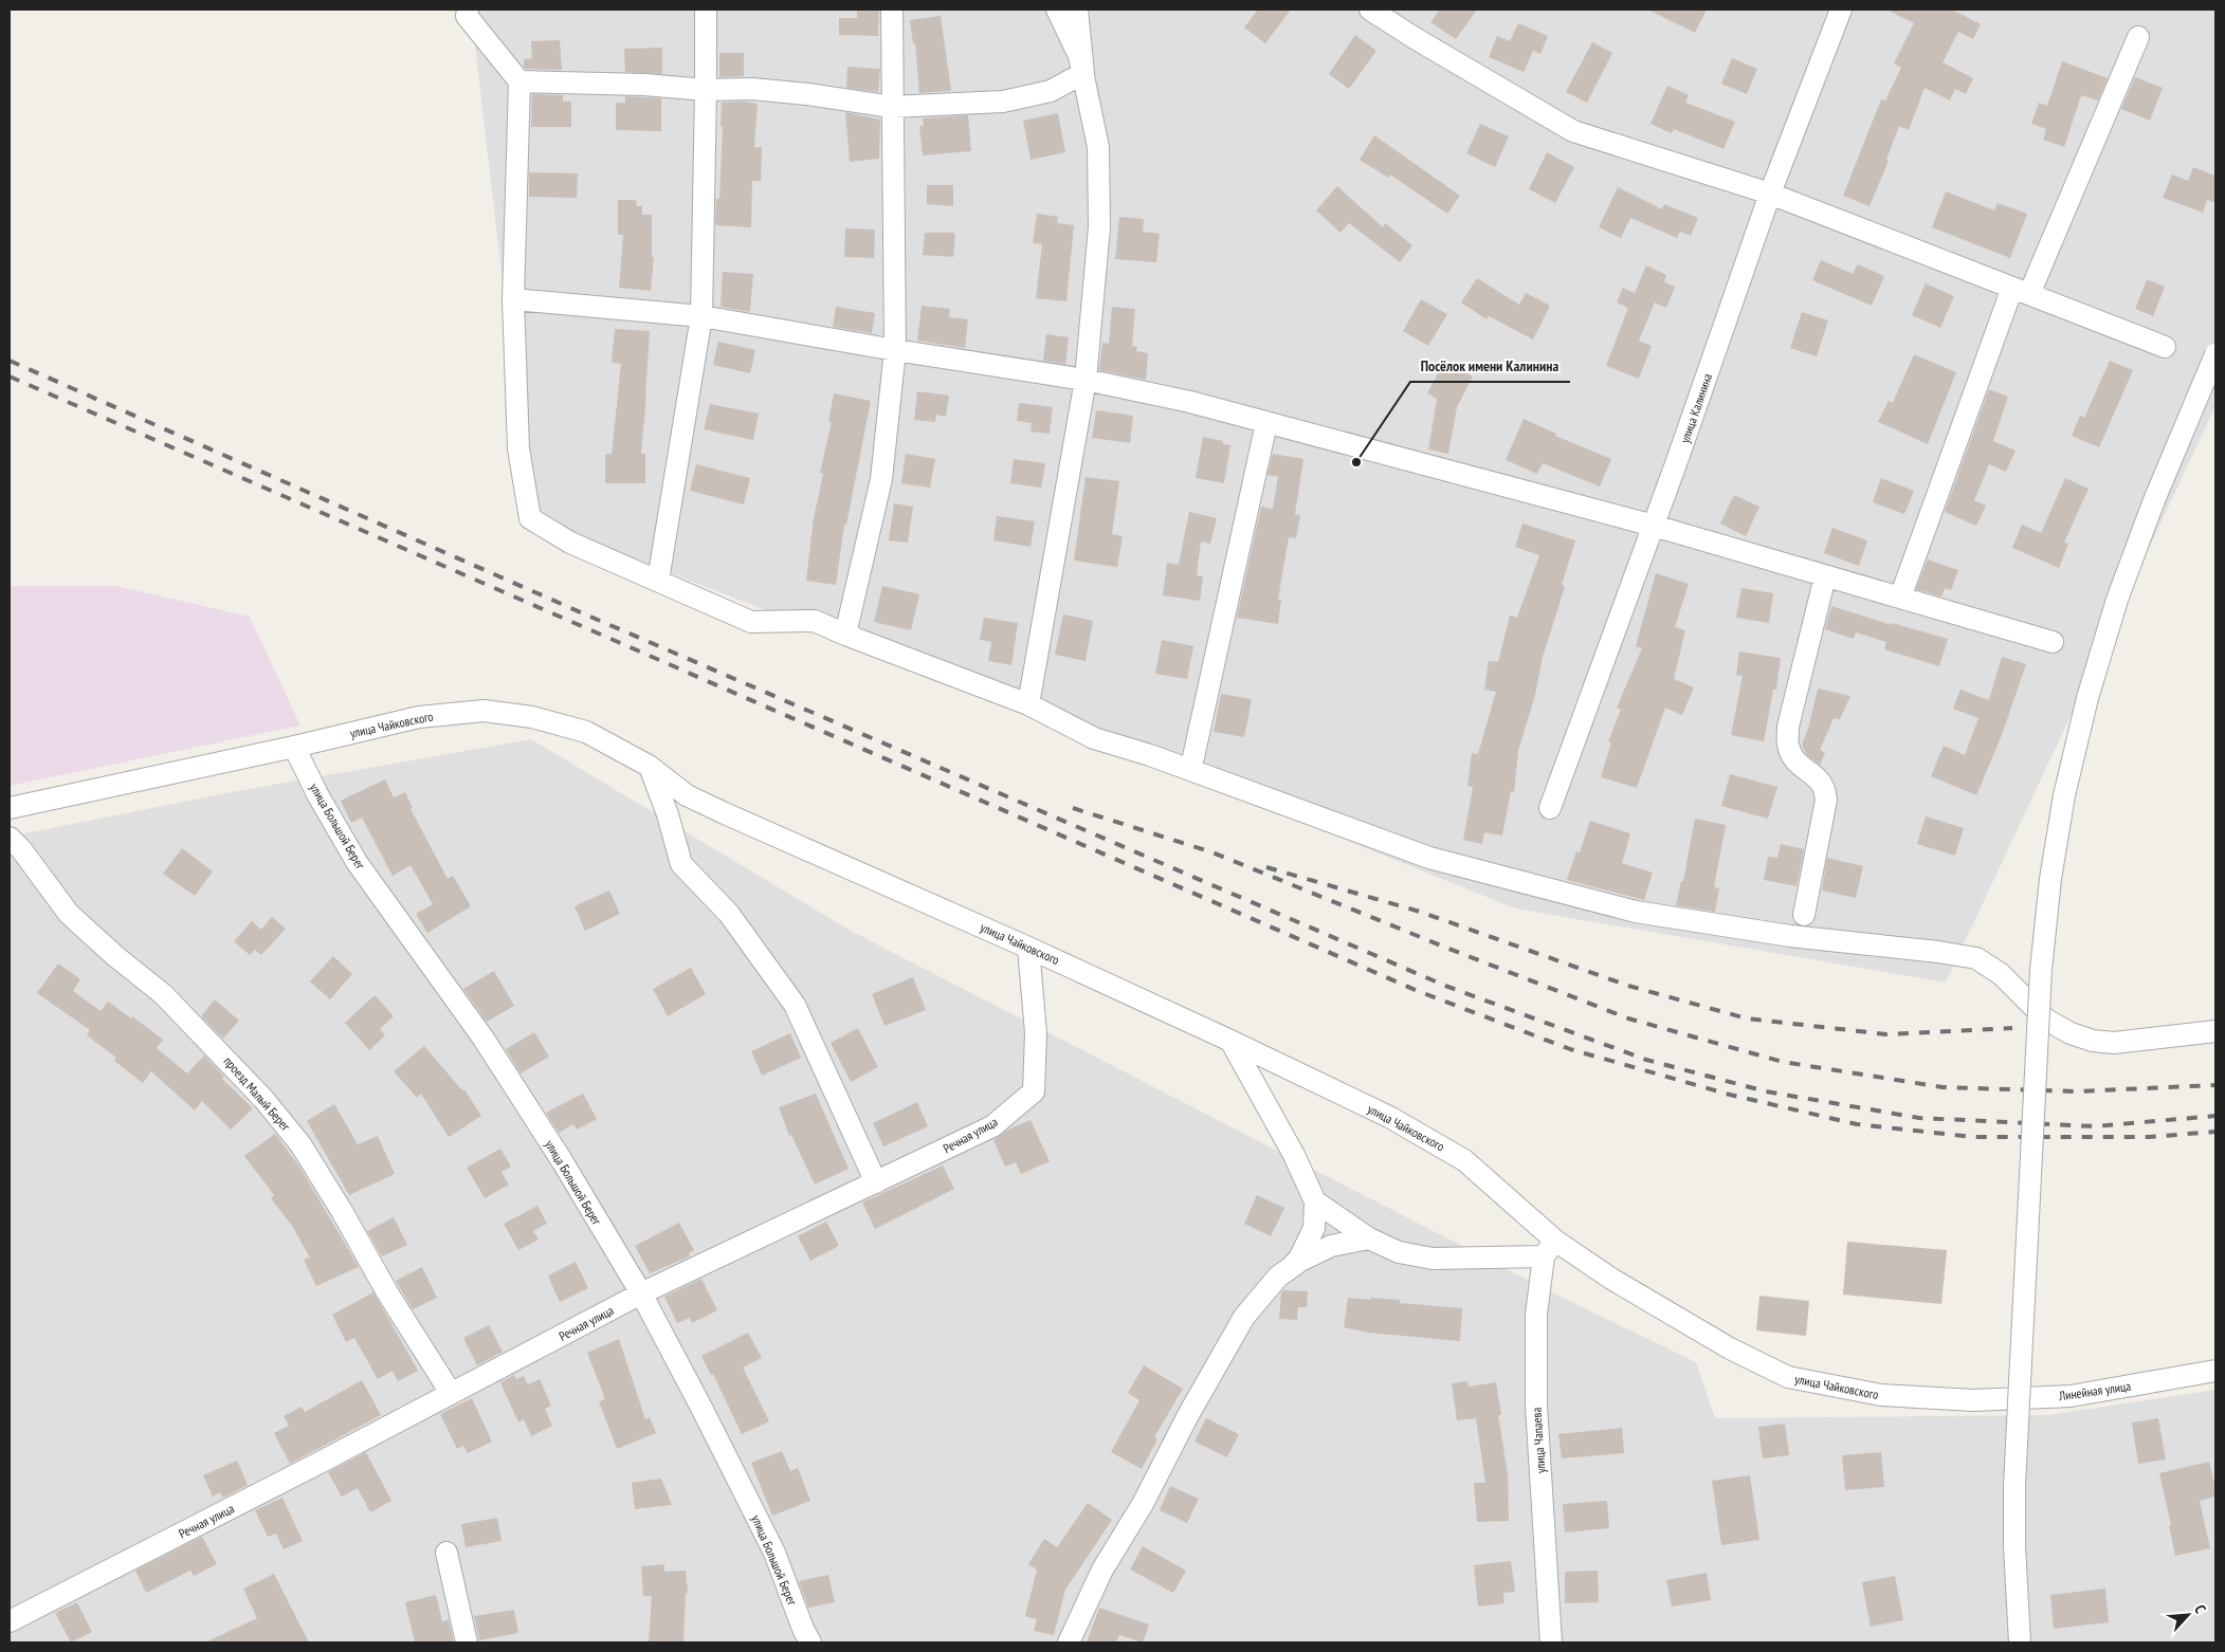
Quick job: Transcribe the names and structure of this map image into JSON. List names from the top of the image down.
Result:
{
  "streets": {
    "street": [
      "улица Калинина",
      "улица Чайковского",
      "улица Большой Берег",
      "проезд Малый Берег",
      "Речная улица",
      "Линейная улица",
      "улица Чапаева"
    ]
  },
  "crossings": [
    ["улица Чайковского", "улица Большой Берег"],
    ["улица Чайковского", "Речная улица"],
    ["улица Чайковского", "Линейная улица"],
    ["улица Чайковского", "улица Чапаева"],
    ["улица Большой Берег", "Речная улица"],
    ["проезд Малый Берег", "Речная улица"]
  ],
  "places": ["Посёлок имени Калинина"],
  "north": "top right"
}
